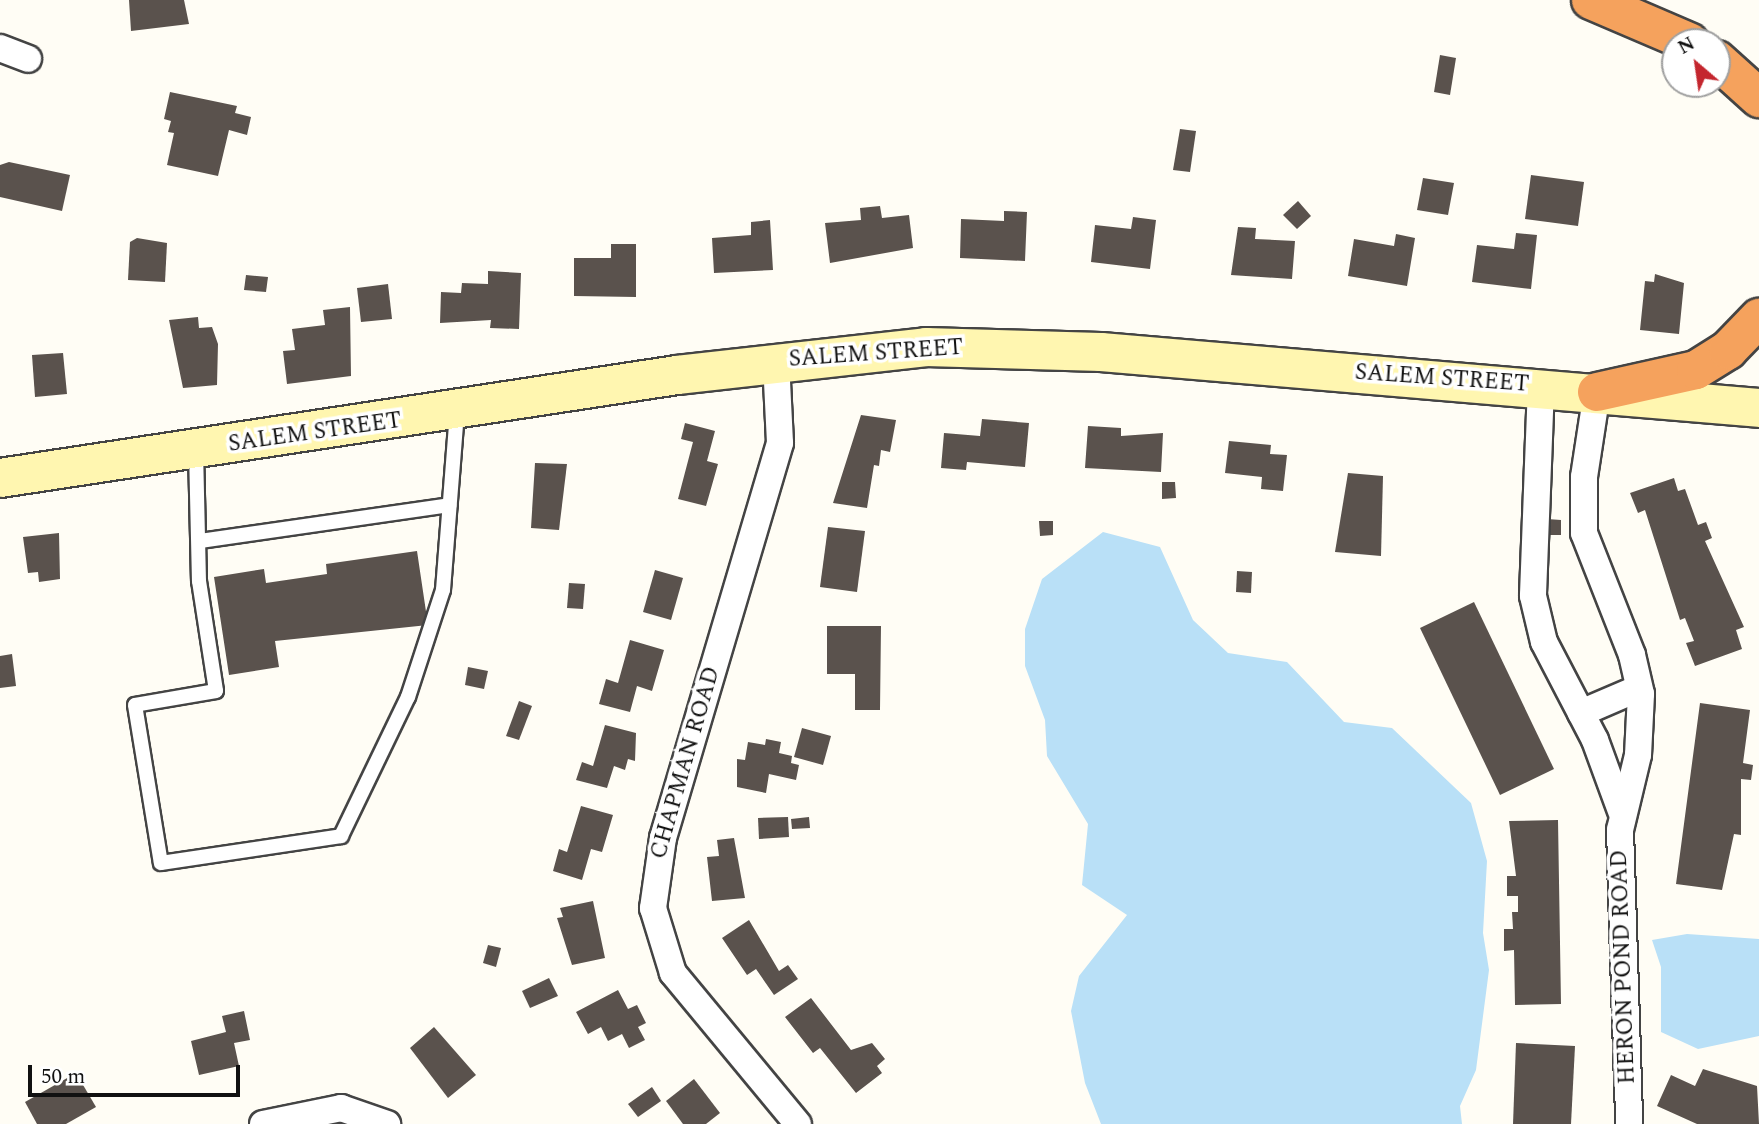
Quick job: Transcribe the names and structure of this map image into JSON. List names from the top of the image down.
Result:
{
  "streets": {
    "main road": ["SALEM STREET"],
    "street": ["CHAPMAN ROAD", "HERON POND ROAD"]
  },
  "crossings": [
    ["SALEM STREET", "CHAPMAN ROAD"],
    ["SALEM STREET", "HERON POND ROAD"]
  ],
  "scale_bar": "50 m",
  "north": "top left"
}
